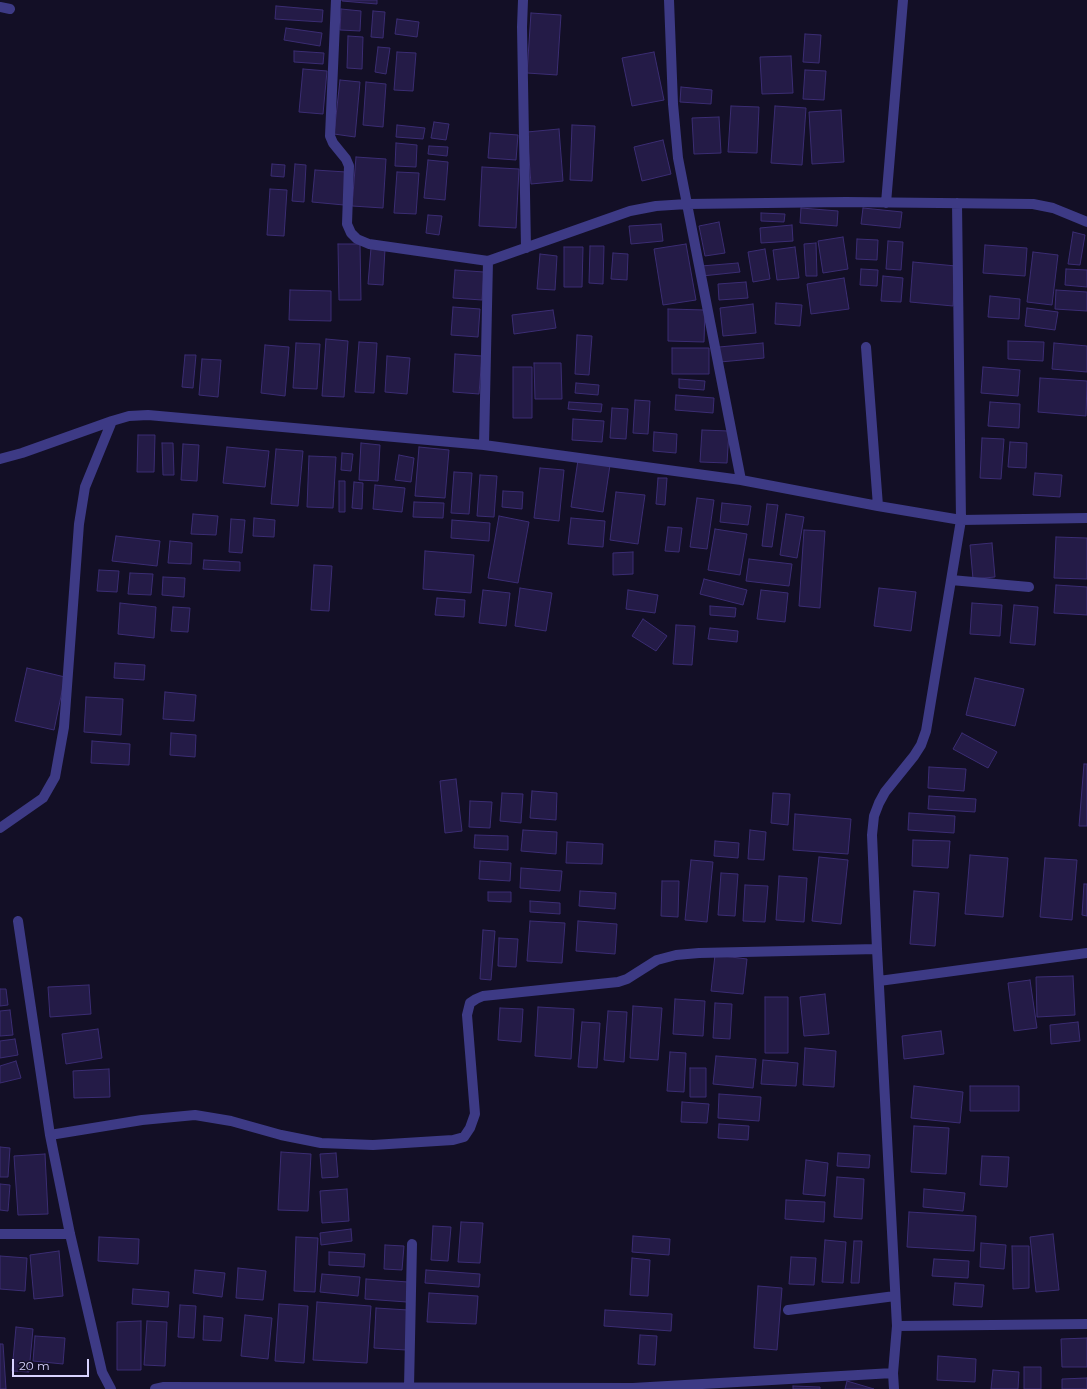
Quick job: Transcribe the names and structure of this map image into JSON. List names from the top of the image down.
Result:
{
  "scale_bar": "20 m"
}
